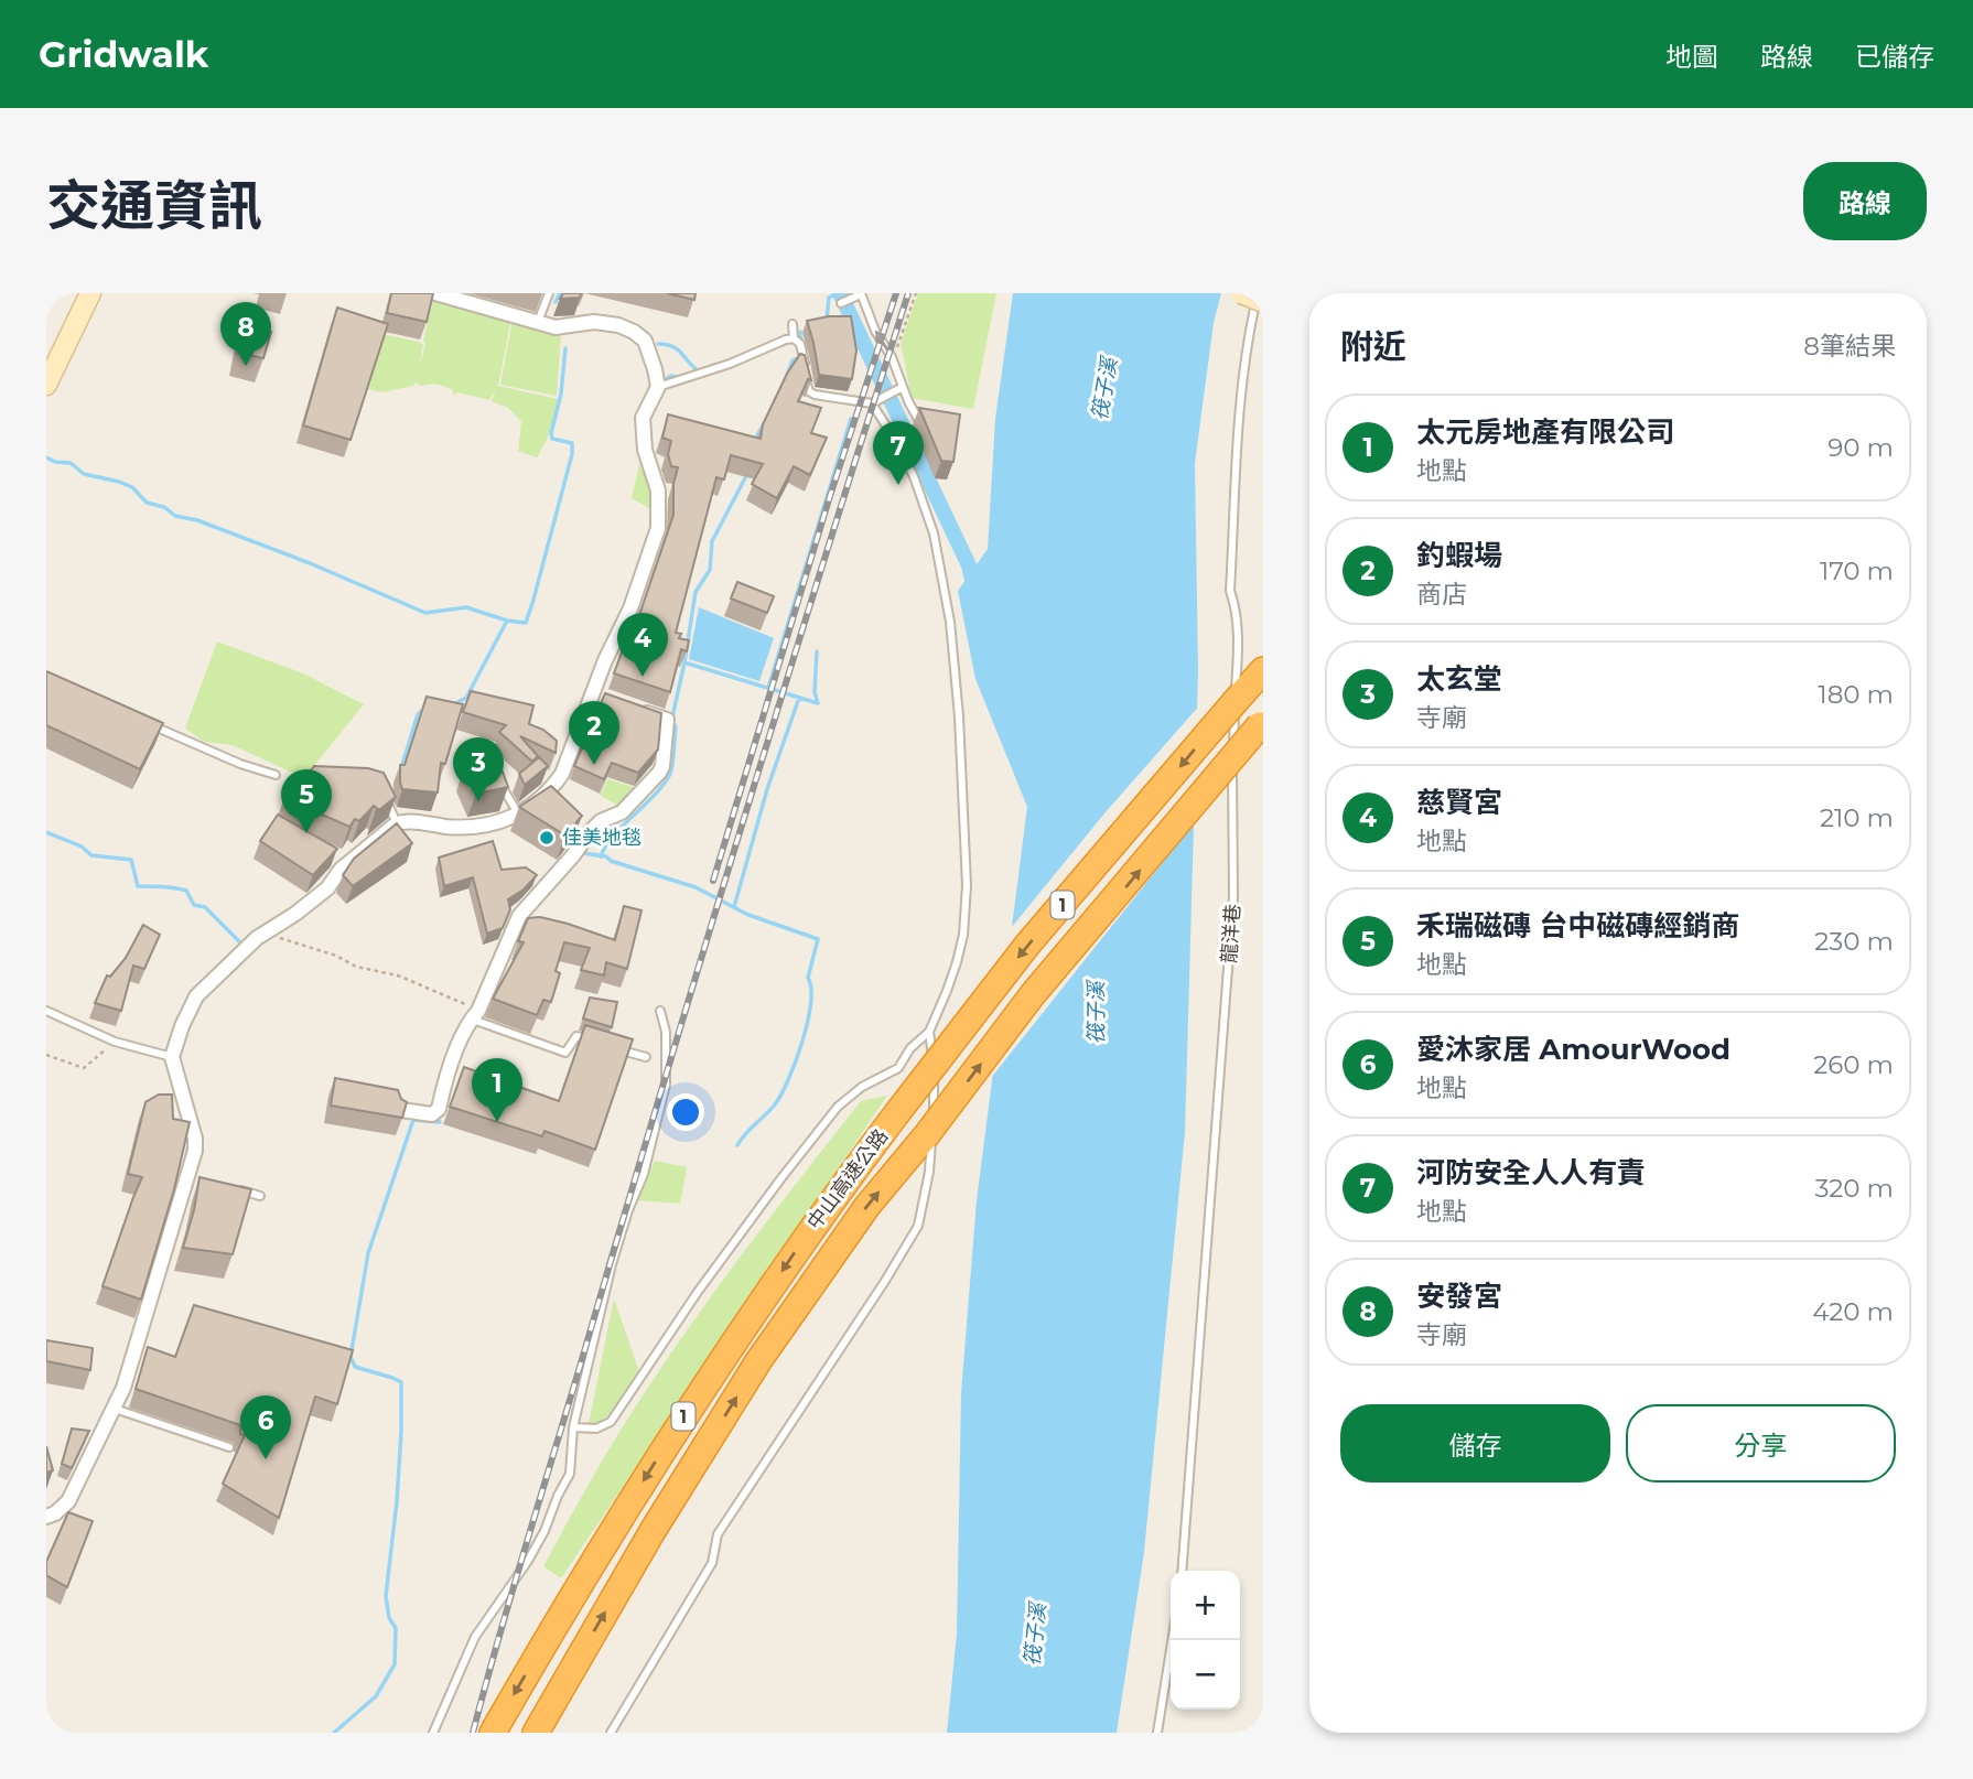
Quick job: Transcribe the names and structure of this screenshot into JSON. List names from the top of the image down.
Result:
{
  "streets": {
    "highway": ["1", "中山高速公路"],
    "lane": ["龍洋巷"]
  },
  "water": ["筏子溪"],
  "places": ["佳美地毯"],
  "page": {
    "header": "Gridwalk",
    "nav": ["地圖", "路線", "已儲存"],
    "title": "交通資訊",
    "buttons": [
      "路線",
      ["儲存", "分享"]
    ],
    "heading": ["附近", "8筆結果"],
    "pins": [
      "8",
      "7",
      "4",
      "2",
      "3",
      "5",
      "1",
      "6"
    ],
    "list": [
      {
        "mark": "1",
        "name": "太元房地產有限公司",
        "note": "地點",
        "value": "90 m"
      },
      {
        "mark": "2",
        "name": "釣蝦場",
        "note": "商店",
        "value": "170 m"
      },
      {
        "mark": "3",
        "name": "太玄堂",
        "note": "寺廟",
        "value": "180 m"
      },
      {
        "mark": "4",
        "name": "慈賢宮",
        "note": "地點",
        "value": "210 m"
      },
      {
        "mark": "5",
        "name": "禾瑞磁磚 台中磁磚經銷商",
        "note": "地點",
        "value": "230 m"
      },
      {
        "mark": "6",
        "name": "愛沐家居 AmourWood",
        "note": "地點",
        "value": "260 m"
      },
      {
        "mark": "7",
        "name": "河防安全人人有責",
        "note": "地點",
        "value": "320 m"
      },
      {
        "mark": "8",
        "name": "安發宮",
        "note": "寺廟",
        "value": "420 m"
      }
    ],
    "map_buttons": ["+", "−"]
  }
}
